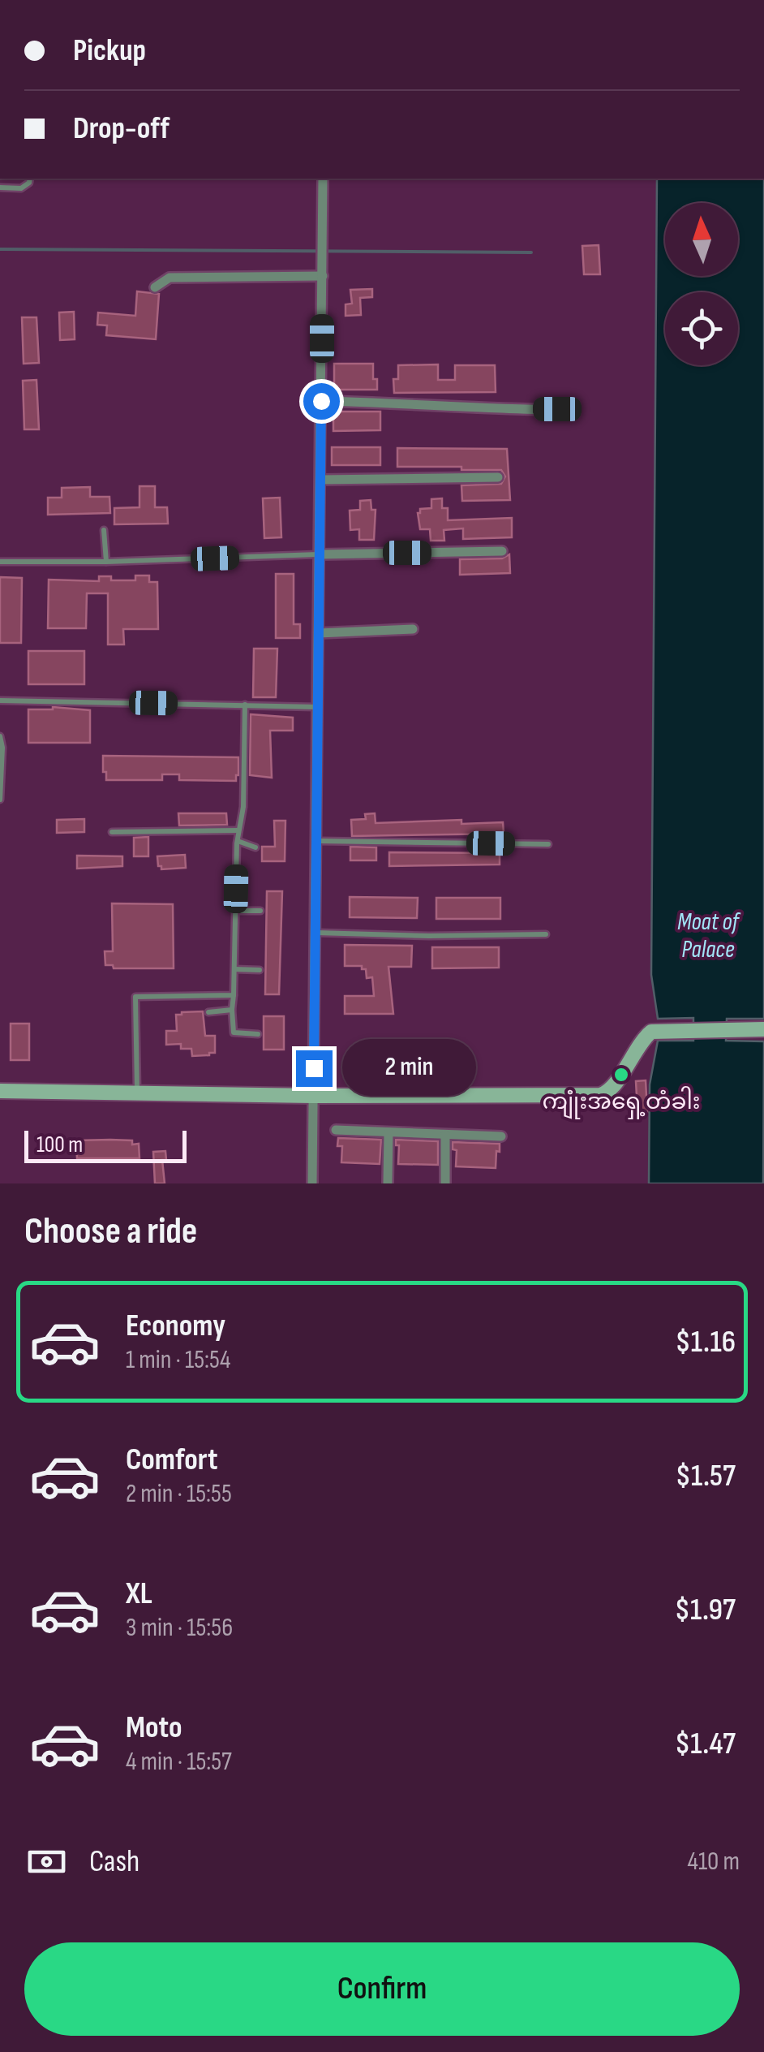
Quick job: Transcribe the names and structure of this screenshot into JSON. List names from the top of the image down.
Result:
{
  "water": ["Moat of Palace"],
  "places": ["ကျုံးအရှေ့တံခါး"],
  "scale_bar": "100 m",
  "north": "top",
  "page": {
    "banner": ["Pickup", "Drop-off"],
    "bubble": "2 min",
    "scale": "100 m",
    "heading": "Choose a ride",
    "list": [
      {
        "name": "Economy",
        "note": "1 min · 15:54",
        "value": "$1.16"
      },
      {
        "name": "Comfort",
        "note": "2 min · 15:55",
        "value": "$1.57"
      },
      {
        "name": "XL",
        "note": "3 min · 15:56",
        "value": "$1.97"
      },
      {
        "name": "Moto",
        "note": "4 min · 15:57",
        "value": "$1.47"
      }
    ],
    "pay": ["Cash", "410 m"],
    "buttons": "Confirm"
  }
}
